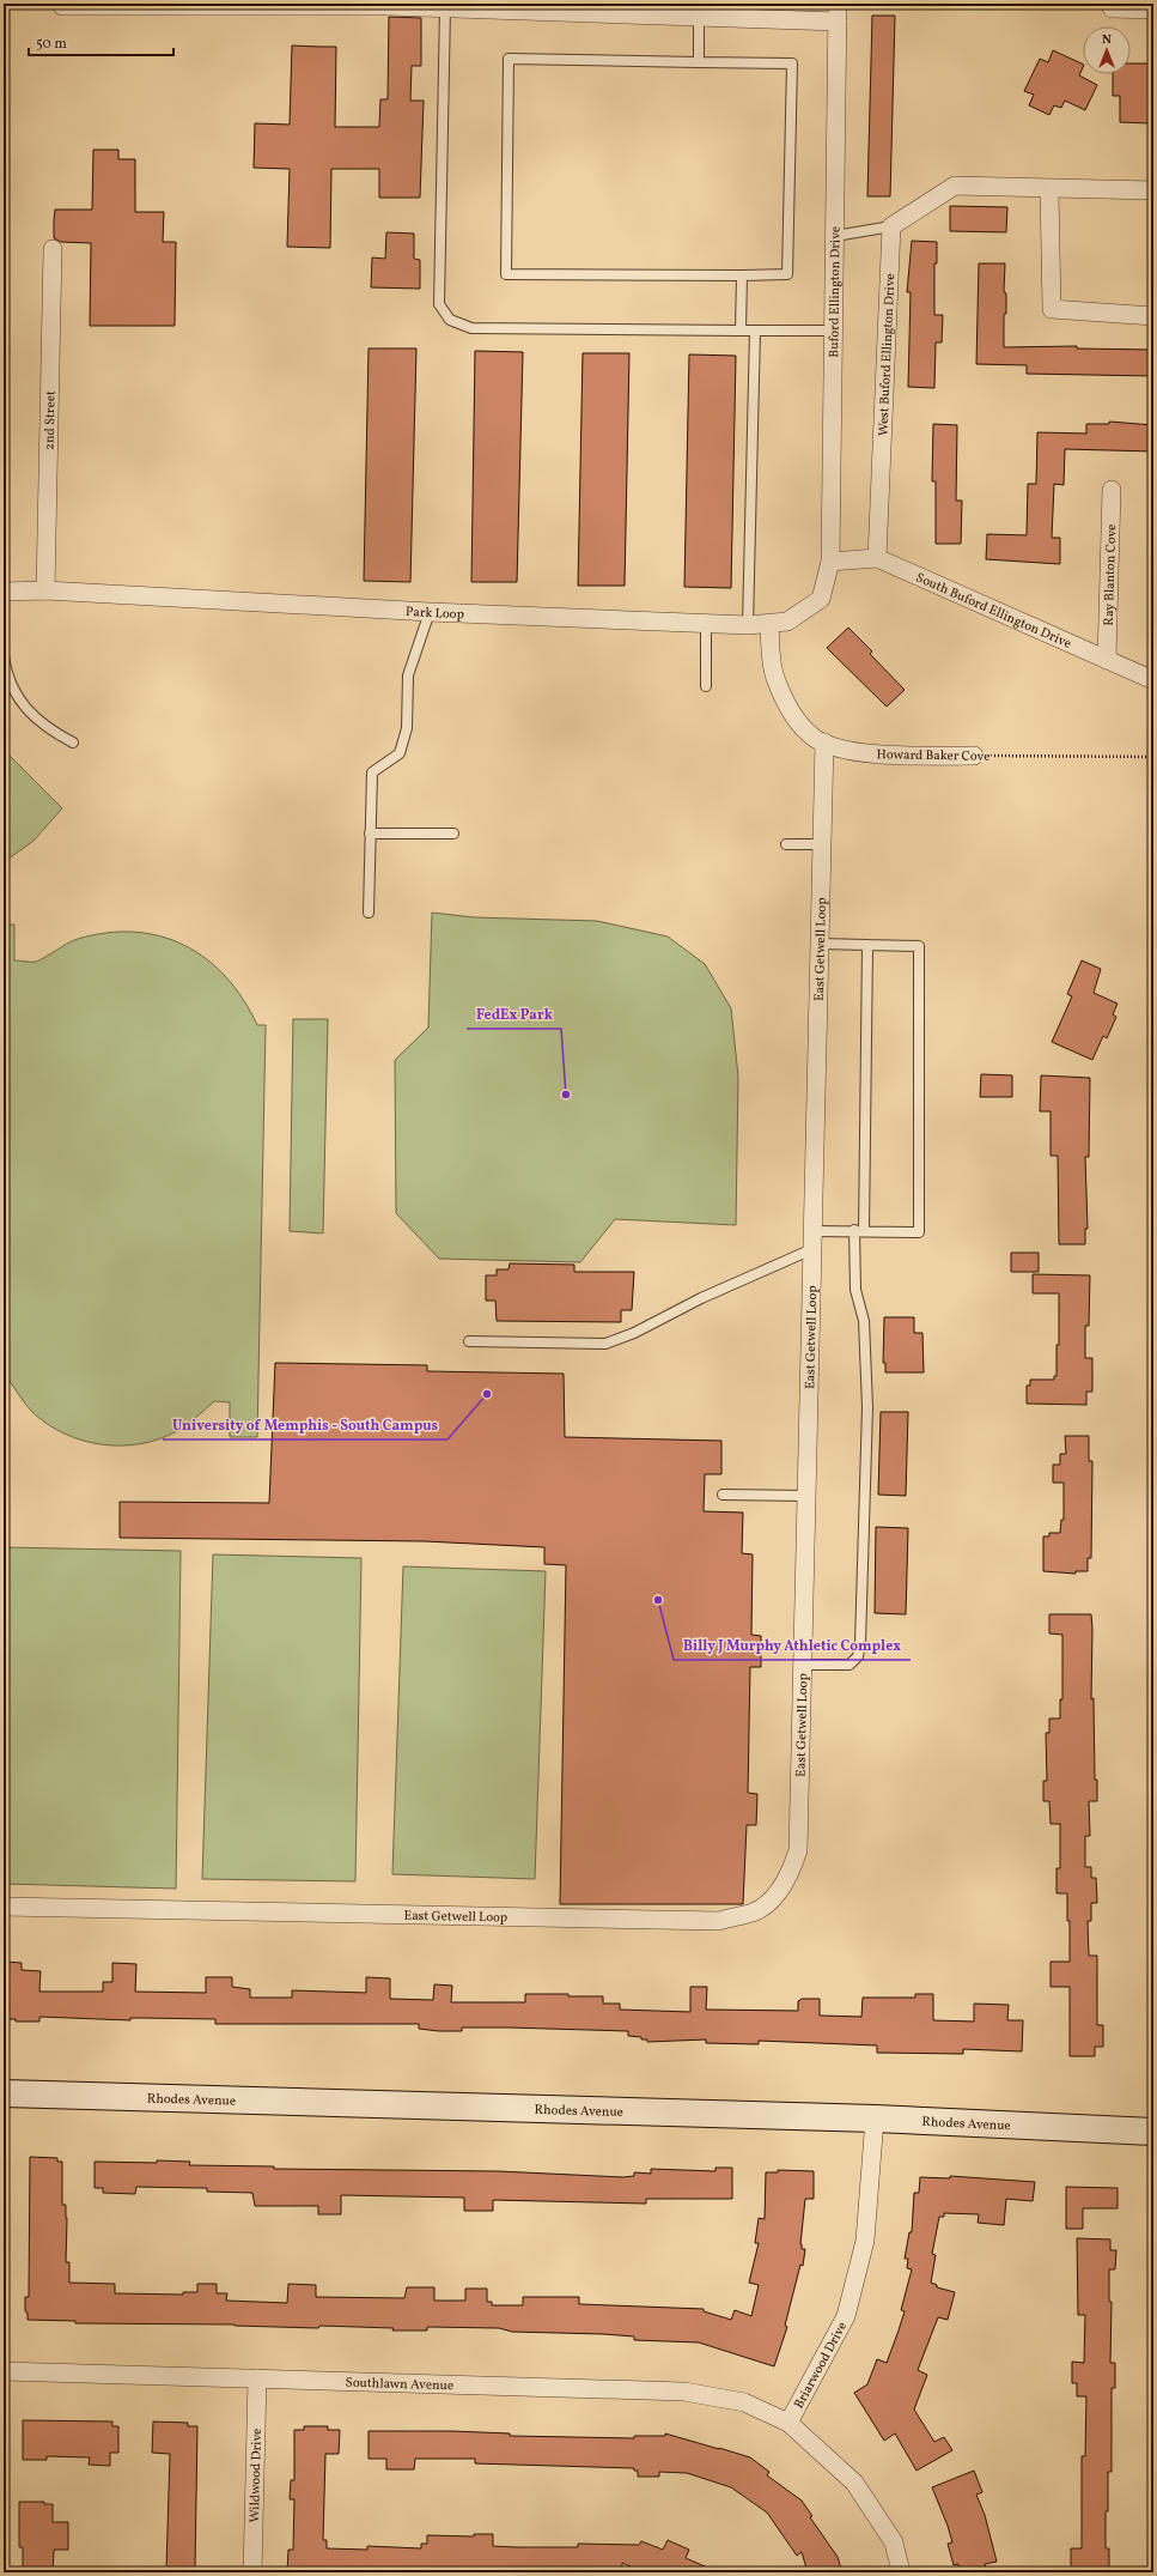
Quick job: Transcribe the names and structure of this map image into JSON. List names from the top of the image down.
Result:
{
  "streets": {
    "main road": ["Rhodes Avenue"],
    "street": [
      "Buford Ellington Drive",
      "West Buford Ellington Drive",
      "2nd Street",
      "Ray Blanton Cove",
      "South Buford Ellington Drive",
      "Park Loop",
      "Howard Baker Cove",
      "East Getwell Loop",
      "Briarwood Drive",
      "Southlawn Avenue",
      "Wildwood Drive"
    ]
  },
  "crossings": [
    ["Buford Ellington Drive", "South Buford Ellington Drive"],
    ["Buford Ellington Drive", "Park Loop"],
    ["West Buford Ellington Drive", "South Buford Ellington Drive"],
    ["2nd Street", "Park Loop"],
    ["Ray Blanton Cove", "South Buford Ellington Drive"],
    ["South Buford Ellington Drive", "Park Loop"],
    ["Park Loop", "Howard Baker Cove"],
    ["Howard Baker Cove", "East Getwell Loop"],
    ["Rhodes Avenue", "Briarwood Drive"],
    ["Briarwood Drive", "Southlawn Avenue"],
    ["Southlawn Avenue", "Wildwood Drive"]
  ],
  "places": ["FedEx Park", "University of Memphis - South Campus", "Billy J Murphy Athletic Complex"],
  "scale_bar": "50 m",
  "north": "top"
}
